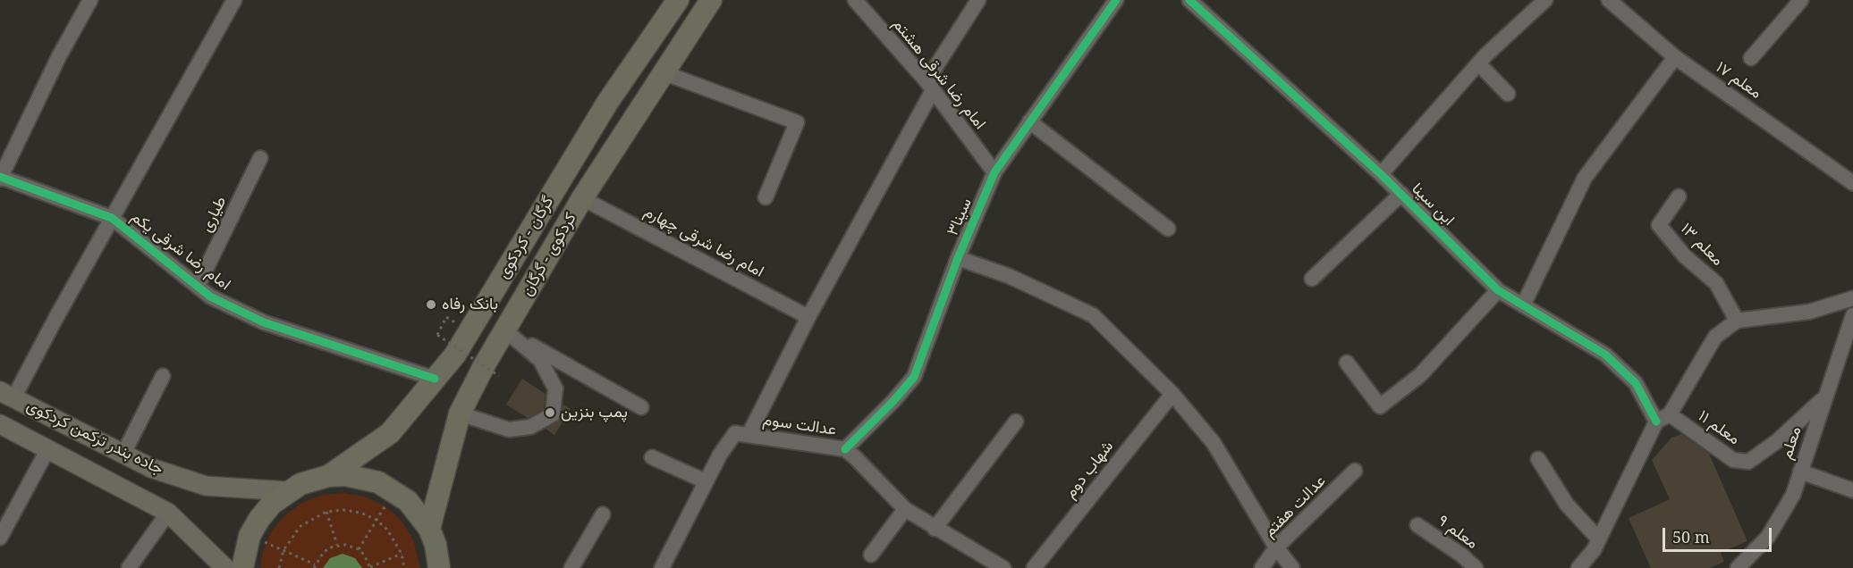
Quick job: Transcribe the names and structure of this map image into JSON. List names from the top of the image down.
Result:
{
  "streets": {
    "highway": ["گرگان - کردکوی", "کردکوی - گرگان"],
    "main road": ["جاده بندر ترکمن کردکوی"],
    "street": [
      "امام رضا شرقی هشتم",
      "معلم ۱۷",
      "ابن سینا",
      "طیاری",
      "سینا۳",
      "امام رضا شرقی چهارم",
      "معلم ۱۳",
      "امام رضا شرقی یکم",
      "عدالت سوم",
      "معلم ۱۱",
      "معلم",
      "شهاب دوم",
      "عدالت هفتم",
      "معلم ۹"
    ]
  },
  "crossings": [
    ["امام رضا شرقی هشتم", "سینا۳"],
    ["طیاری", "امام رضا شرقی یکم"],
    ["سینا۳", "عدالت سوم"],
    ["گرگان - کردکوی", "امام رضا شرقی یکم"],
    ["امام رضا شرقی چهارم", "کردکوی - گرگان"],
    ["معلم ۱۱", "معلم"]
  ],
  "places": ["بانک رفاه", "پمپ بنزین"],
  "scale_bar": "50 m"
}
